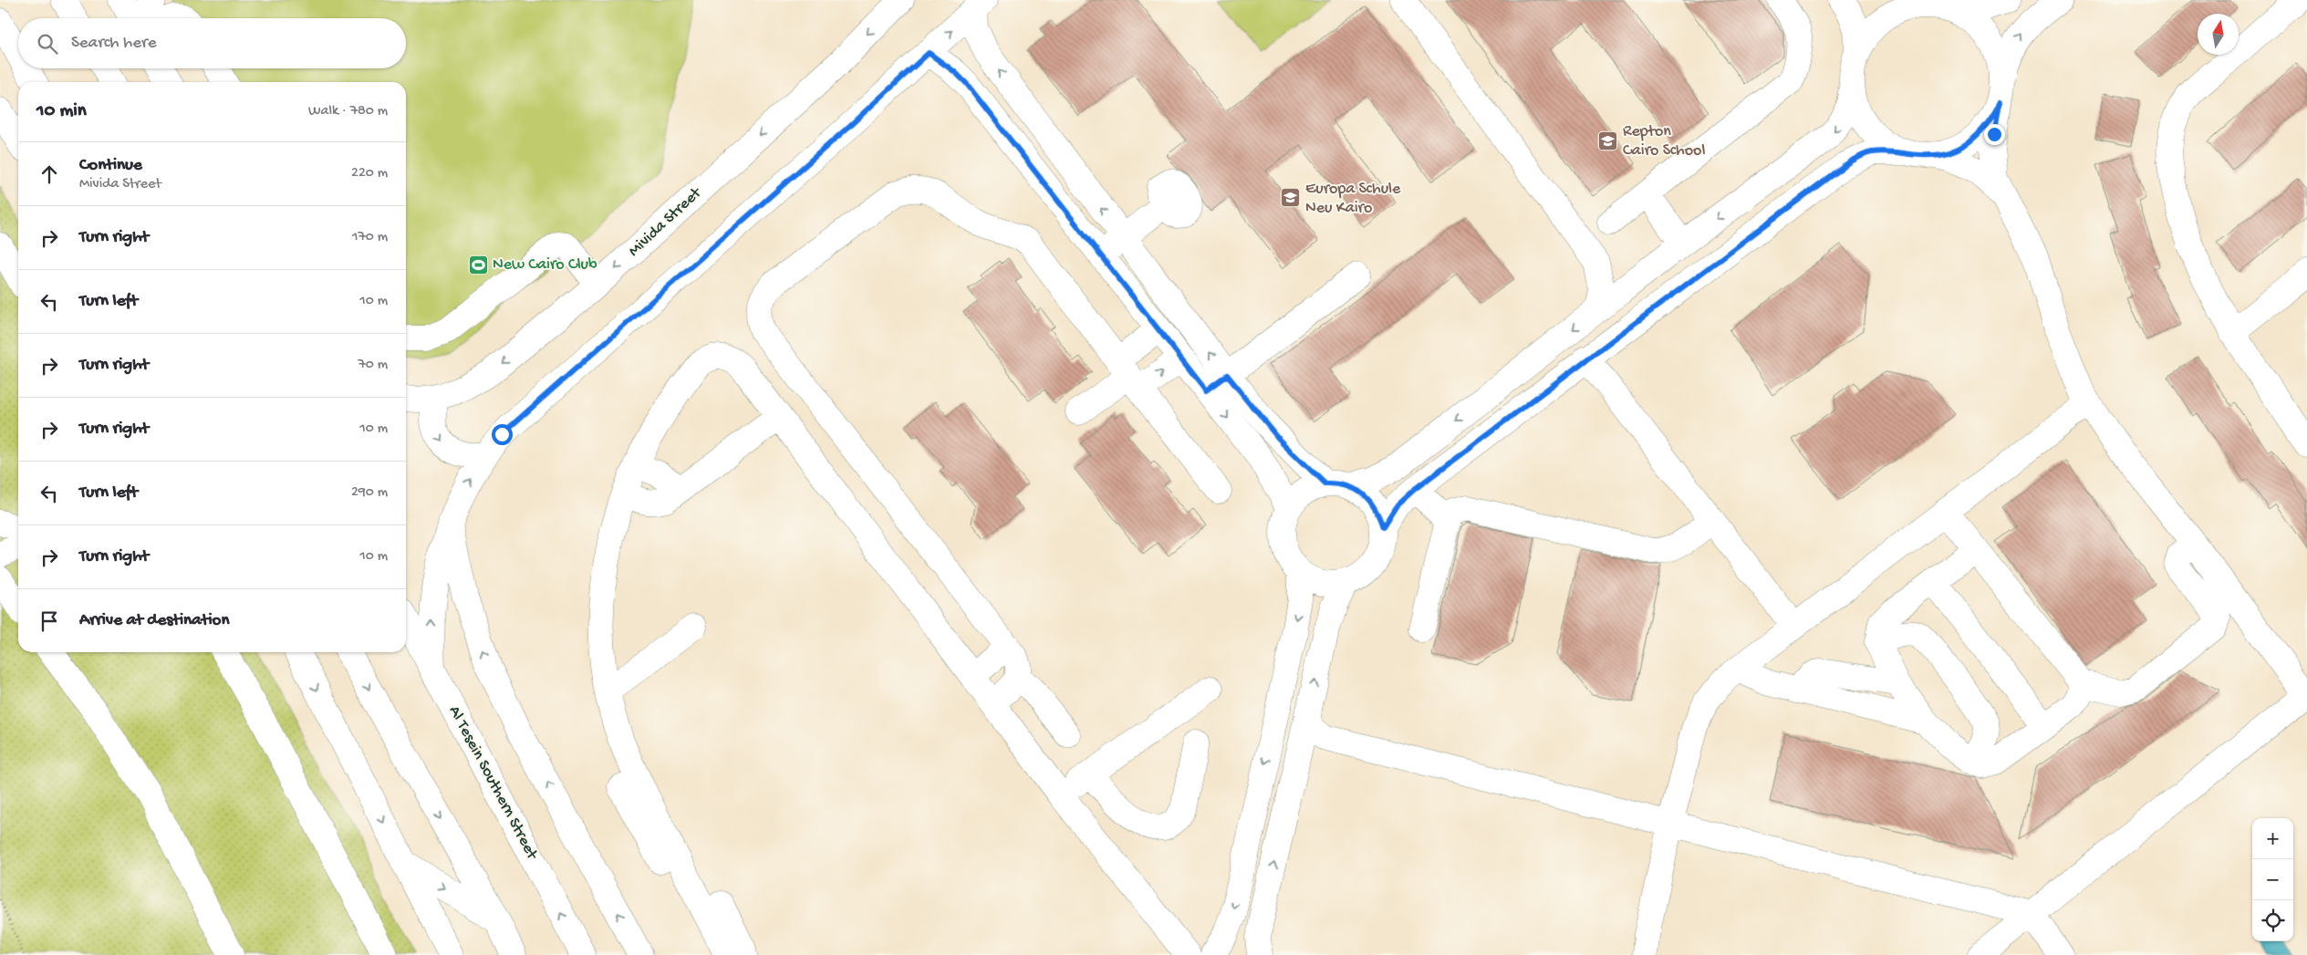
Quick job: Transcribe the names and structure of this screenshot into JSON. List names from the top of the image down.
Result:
{
  "streets": {
    "street": ["Mivida Street", "Al Tesein Southern Street"]
  },
  "places": {
    "school or university": ["Repton Cairo School", "Europa Schule Neu Kairo"],
    "sports": ["New Cairo Club"]
  },
  "north": "top",
  "page": {
    "search": "Search here",
    "heading": ["10 min", "Walk · 780 m"],
    "list": [
      ["Continue", "Mivida Street", "220 m"],
      ["Turn right", "170 m"],
      ["Turn left", "10 m"],
      ["Turn right", "70 m"],
      ["Turn right", "10 m"],
      ["Turn left", "290 m"],
      ["Turn right", "10 m"],
      "Arrive at destination"
    ],
    "map_buttons": ["+", "−"]
  }
}
